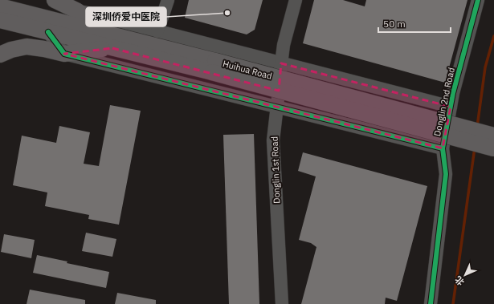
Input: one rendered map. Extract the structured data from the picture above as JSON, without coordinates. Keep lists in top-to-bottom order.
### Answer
{
  "streets": {
    "main road": ["Huihua Road"],
    "street": ["Donglin 2nd Road", "Donglin 1st Road"]
  },
  "places": ["深圳侨爱中医院"],
  "scale_bar": "50 m",
  "north": "bottom left"
}
